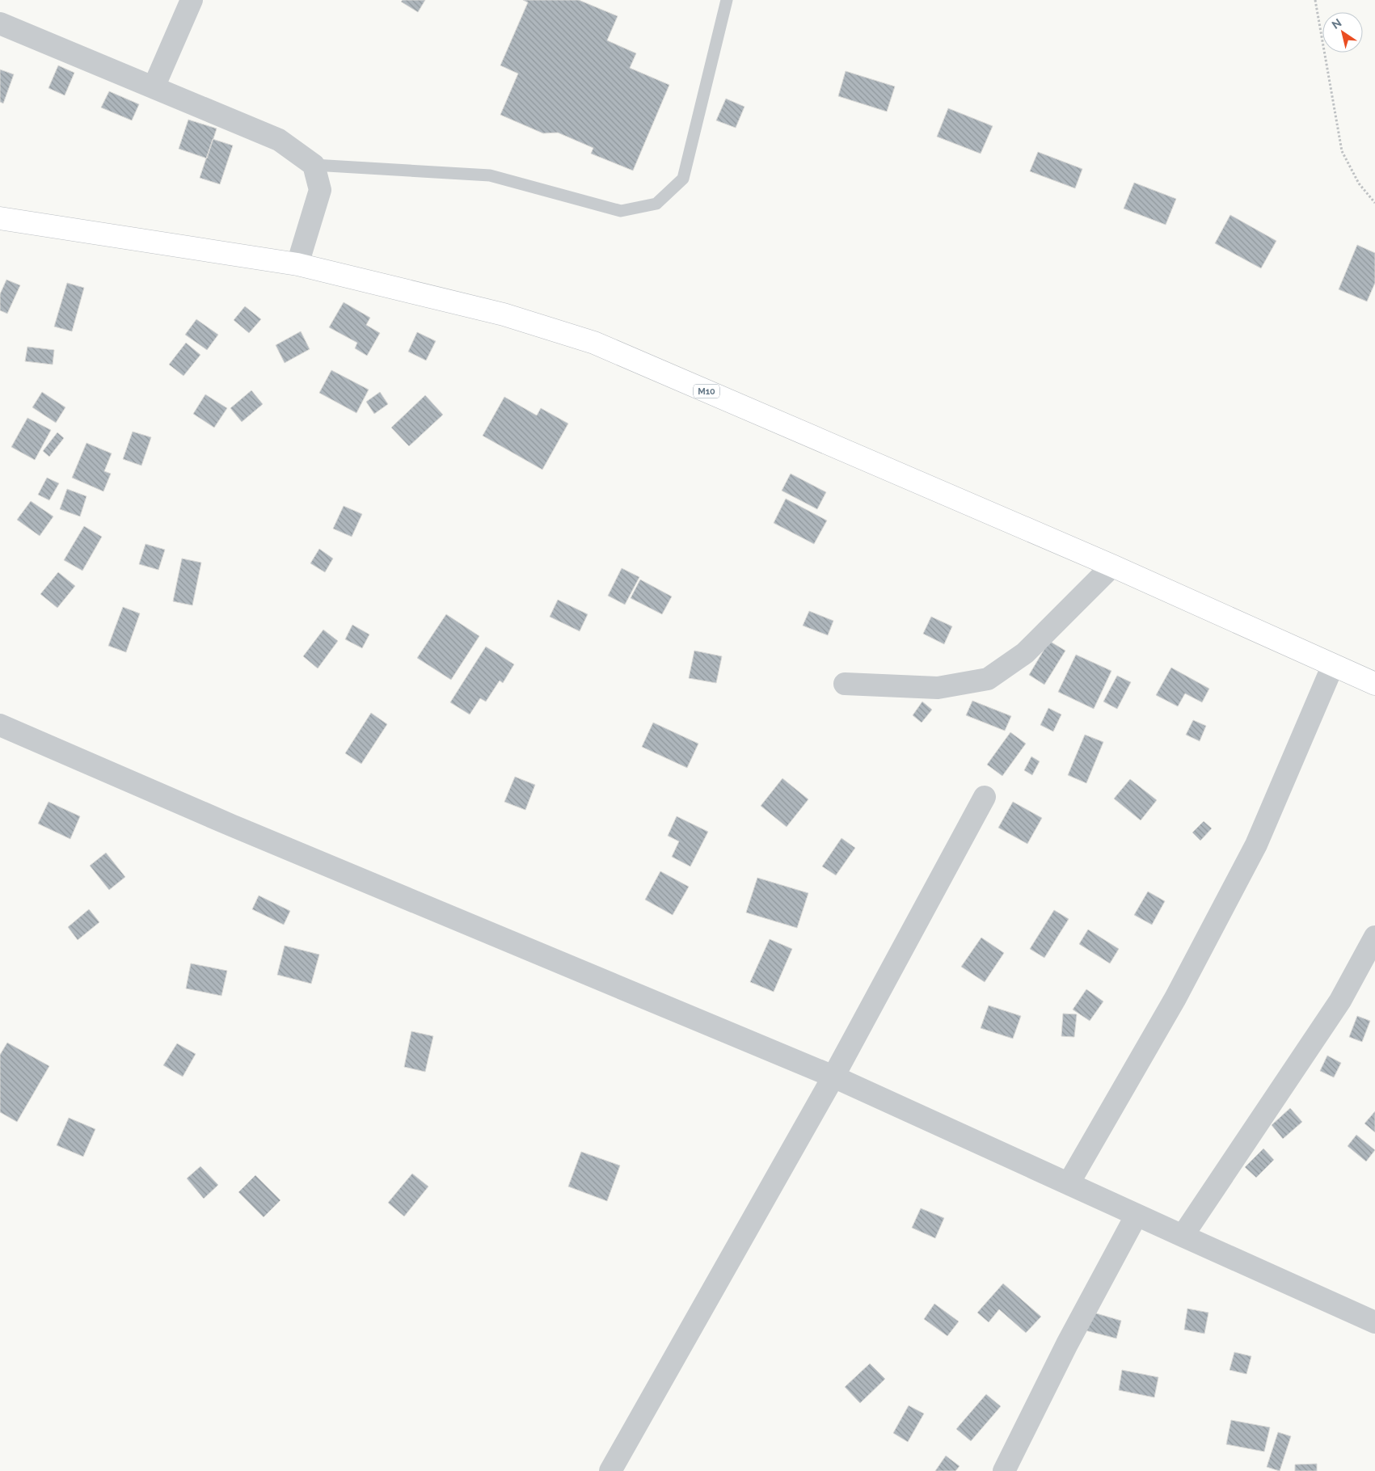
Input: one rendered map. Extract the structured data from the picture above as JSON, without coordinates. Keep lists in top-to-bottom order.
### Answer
{
  "streets": {
    "main road": ["M10"]
  },
  "north": "top left"
}
